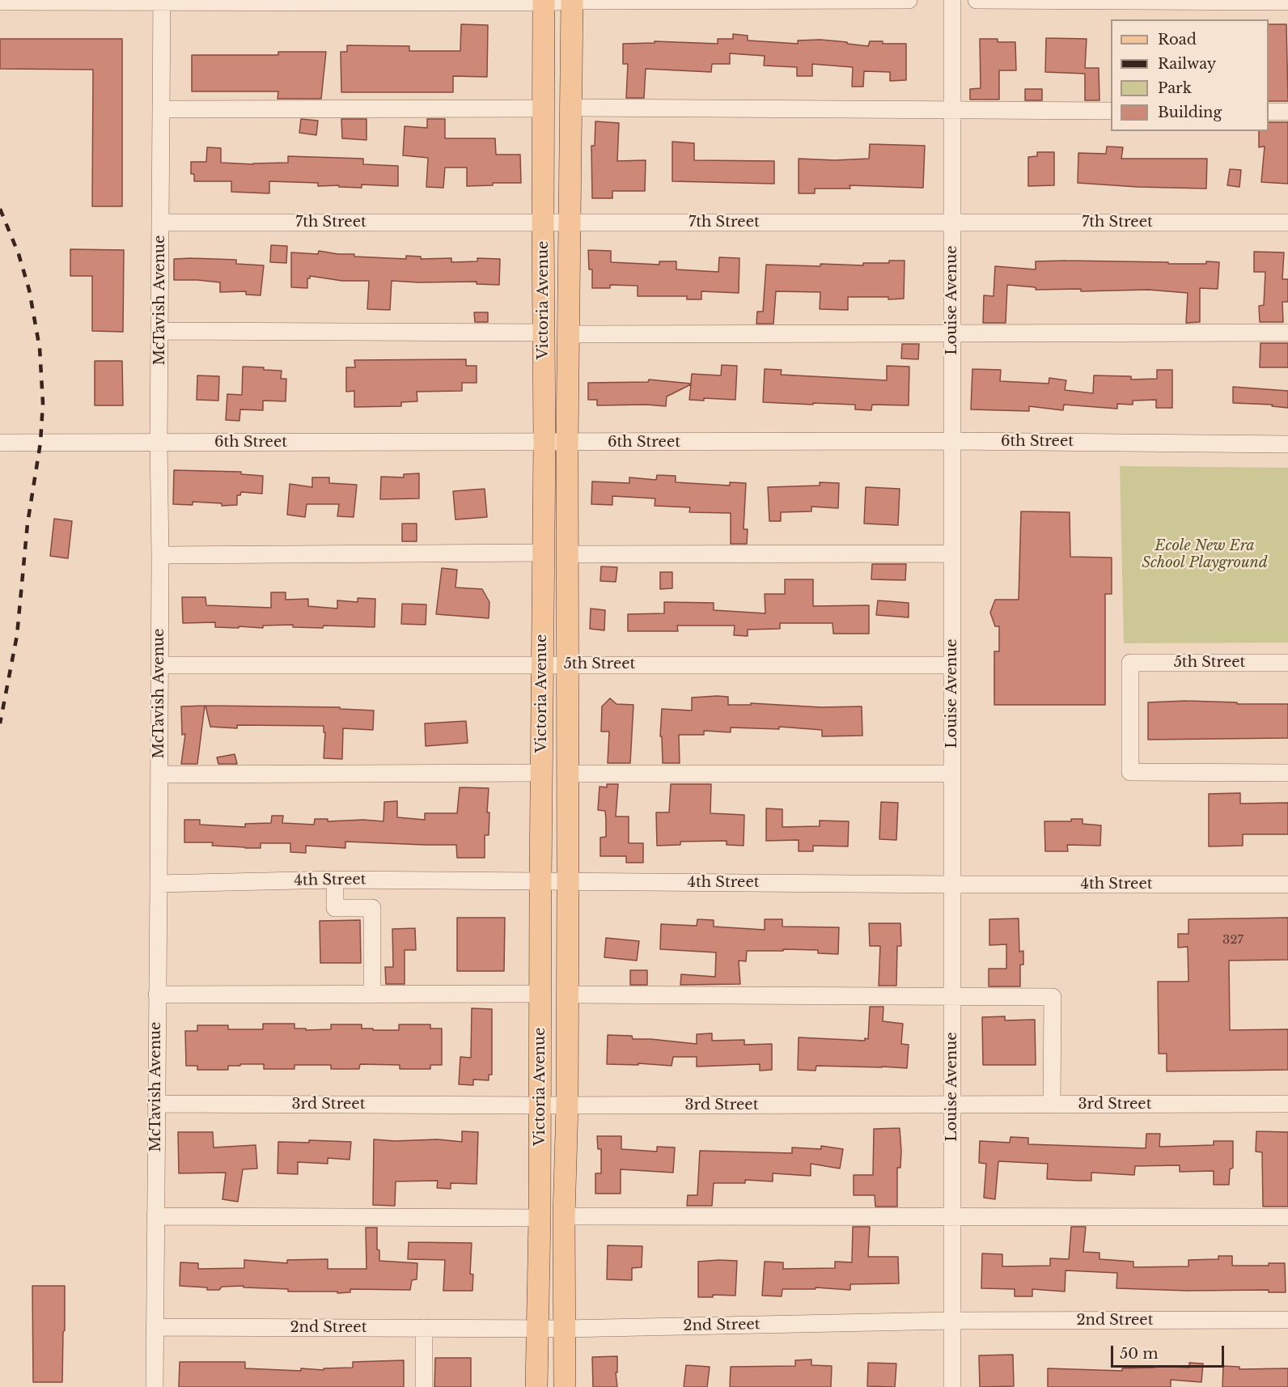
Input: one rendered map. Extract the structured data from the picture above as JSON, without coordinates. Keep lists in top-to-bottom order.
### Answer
{
  "streets": {
    "main road": ["Victoria Avenue"],
    "street": [
      "7th Street",
      "McTavish Avenue",
      "Louise Avenue",
      "6th Street",
      "5th Street",
      "4th Street",
      "3rd Street",
      "2nd Street"
    ]
  },
  "crossings": [
    ["7th Street", "McTavish Avenue"],
    ["7th Street", "Victoria Avenue"],
    ["7th Street", "Louise Avenue"],
    ["McTavish Avenue", "6th Street"],
    ["McTavish Avenue", "5th Street"],
    ["McTavish Avenue", "4th Street"],
    ["McTavish Avenue", "3rd Street"],
    ["McTavish Avenue", "2nd Street"],
    ["Victoria Avenue", "6th Street"],
    ["Victoria Avenue", "5th Street"],
    ["Victoria Avenue", "4th Street"],
    ["Victoria Avenue", "3rd Street"],
    ["Victoria Avenue", "2nd Street"],
    ["Louise Avenue", "6th Street"],
    ["Louise Avenue", "5th Street"],
    ["Louise Avenue", "4th Street"],
    ["Louise Avenue", "3rd Street"],
    ["Louise Avenue", "2nd Street"]
  ],
  "parks": ["Ecole New Era School Playground"],
  "house_numbers": ["327"],
  "legend": [
    "Road",
    "Railway",
    "Park",
    "Building"
  ],
  "scale_bar": "50 m"
}
